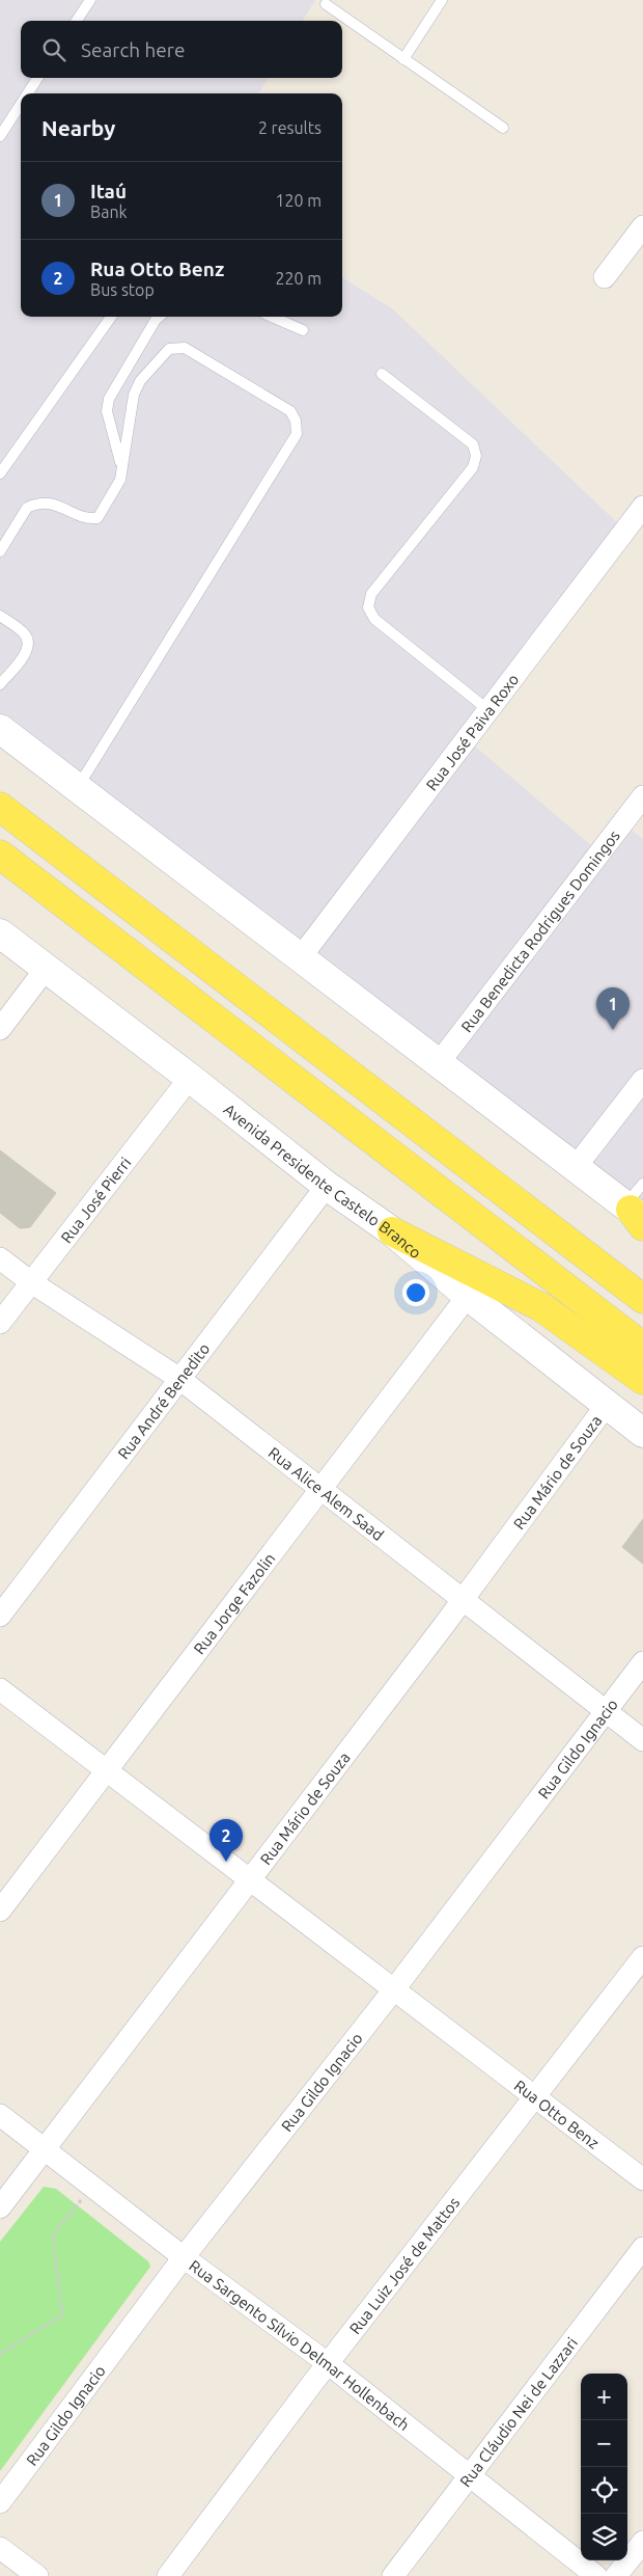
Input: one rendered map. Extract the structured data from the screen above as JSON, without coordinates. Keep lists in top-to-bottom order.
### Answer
{
  "streets": {
    "main road": ["Avenida Presidente Castelo Branco"],
    "street": [
      "Rua José Paiva Roxo",
      "Rua Benedicta Rodrigues Domingos",
      "Rua José Pierri",
      "Rua André Benedito",
      "Rua Mário de Souza",
      "Rua Alice Alem Saad",
      "Rua Jorge Fazolin",
      "Rua Gildo Ignacio",
      "Rua Otto Benz",
      "Rua Luiz José de Mattos",
      "Rua Sargento Sílvio Delmar Hollenbach",
      "Rua Cláudio Nei de Lazzari"
    ]
  },
  "crossings": [
    ["Avenida Presidente Castelo Branco", "Rua José Pierri"],
    ["Avenida Presidente Castelo Branco", "Rua André Benedito"],
    ["Avenida Presidente Castelo Branco", "Rua Mário de Souza"],
    ["Avenida Presidente Castelo Branco", "Rua Jorge Fazolin"],
    ["Rua José Pierri", "Rua Alice Alem Saad"],
    ["Rua André Benedito", "Rua Alice Alem Saad"],
    ["Rua Mário de Souza", "Rua Alice Alem Saad"],
    ["Rua Mário de Souza", "Rua Otto Benz"],
    ["Rua Mário de Souza", "Rua Sargento Sílvio Delmar Hollenbach"],
    ["Rua Alice Alem Saad", "Rua Jorge Fazolin"],
    ["Rua Alice Alem Saad", "Rua Gildo Ignacio"],
    ["Rua Jorge Fazolin", "Rua Otto Benz"],
    ["Rua Gildo Ignacio", "Rua Otto Benz"],
    ["Rua Gildo Ignacio", "Rua Sargento Sílvio Delmar Hollenbach"],
    ["Rua Otto Benz", "Rua Luiz José de Mattos"],
    ["Rua Luiz José de Mattos", "Rua Sargento Sílvio Delmar Hollenbach"],
    ["Rua Sargento Sílvio Delmar Hollenbach", "Rua Cláudio Nei de Lazzari"]
  ],
  "page": {
    "search": "Search here",
    "heading": ["Nearby", "2 results"],
    "list": [
      {
        "mark": "1",
        "name": "Itaú",
        "note": "Bank",
        "value": "120 m"
      },
      {
        "mark": "2",
        "name": "Rua Otto Benz",
        "note": "Bus stop",
        "value": "220 m"
      }
    ],
    "pins": ["1", "2"],
    "map_buttons": ["+", "−"]
  }
}
